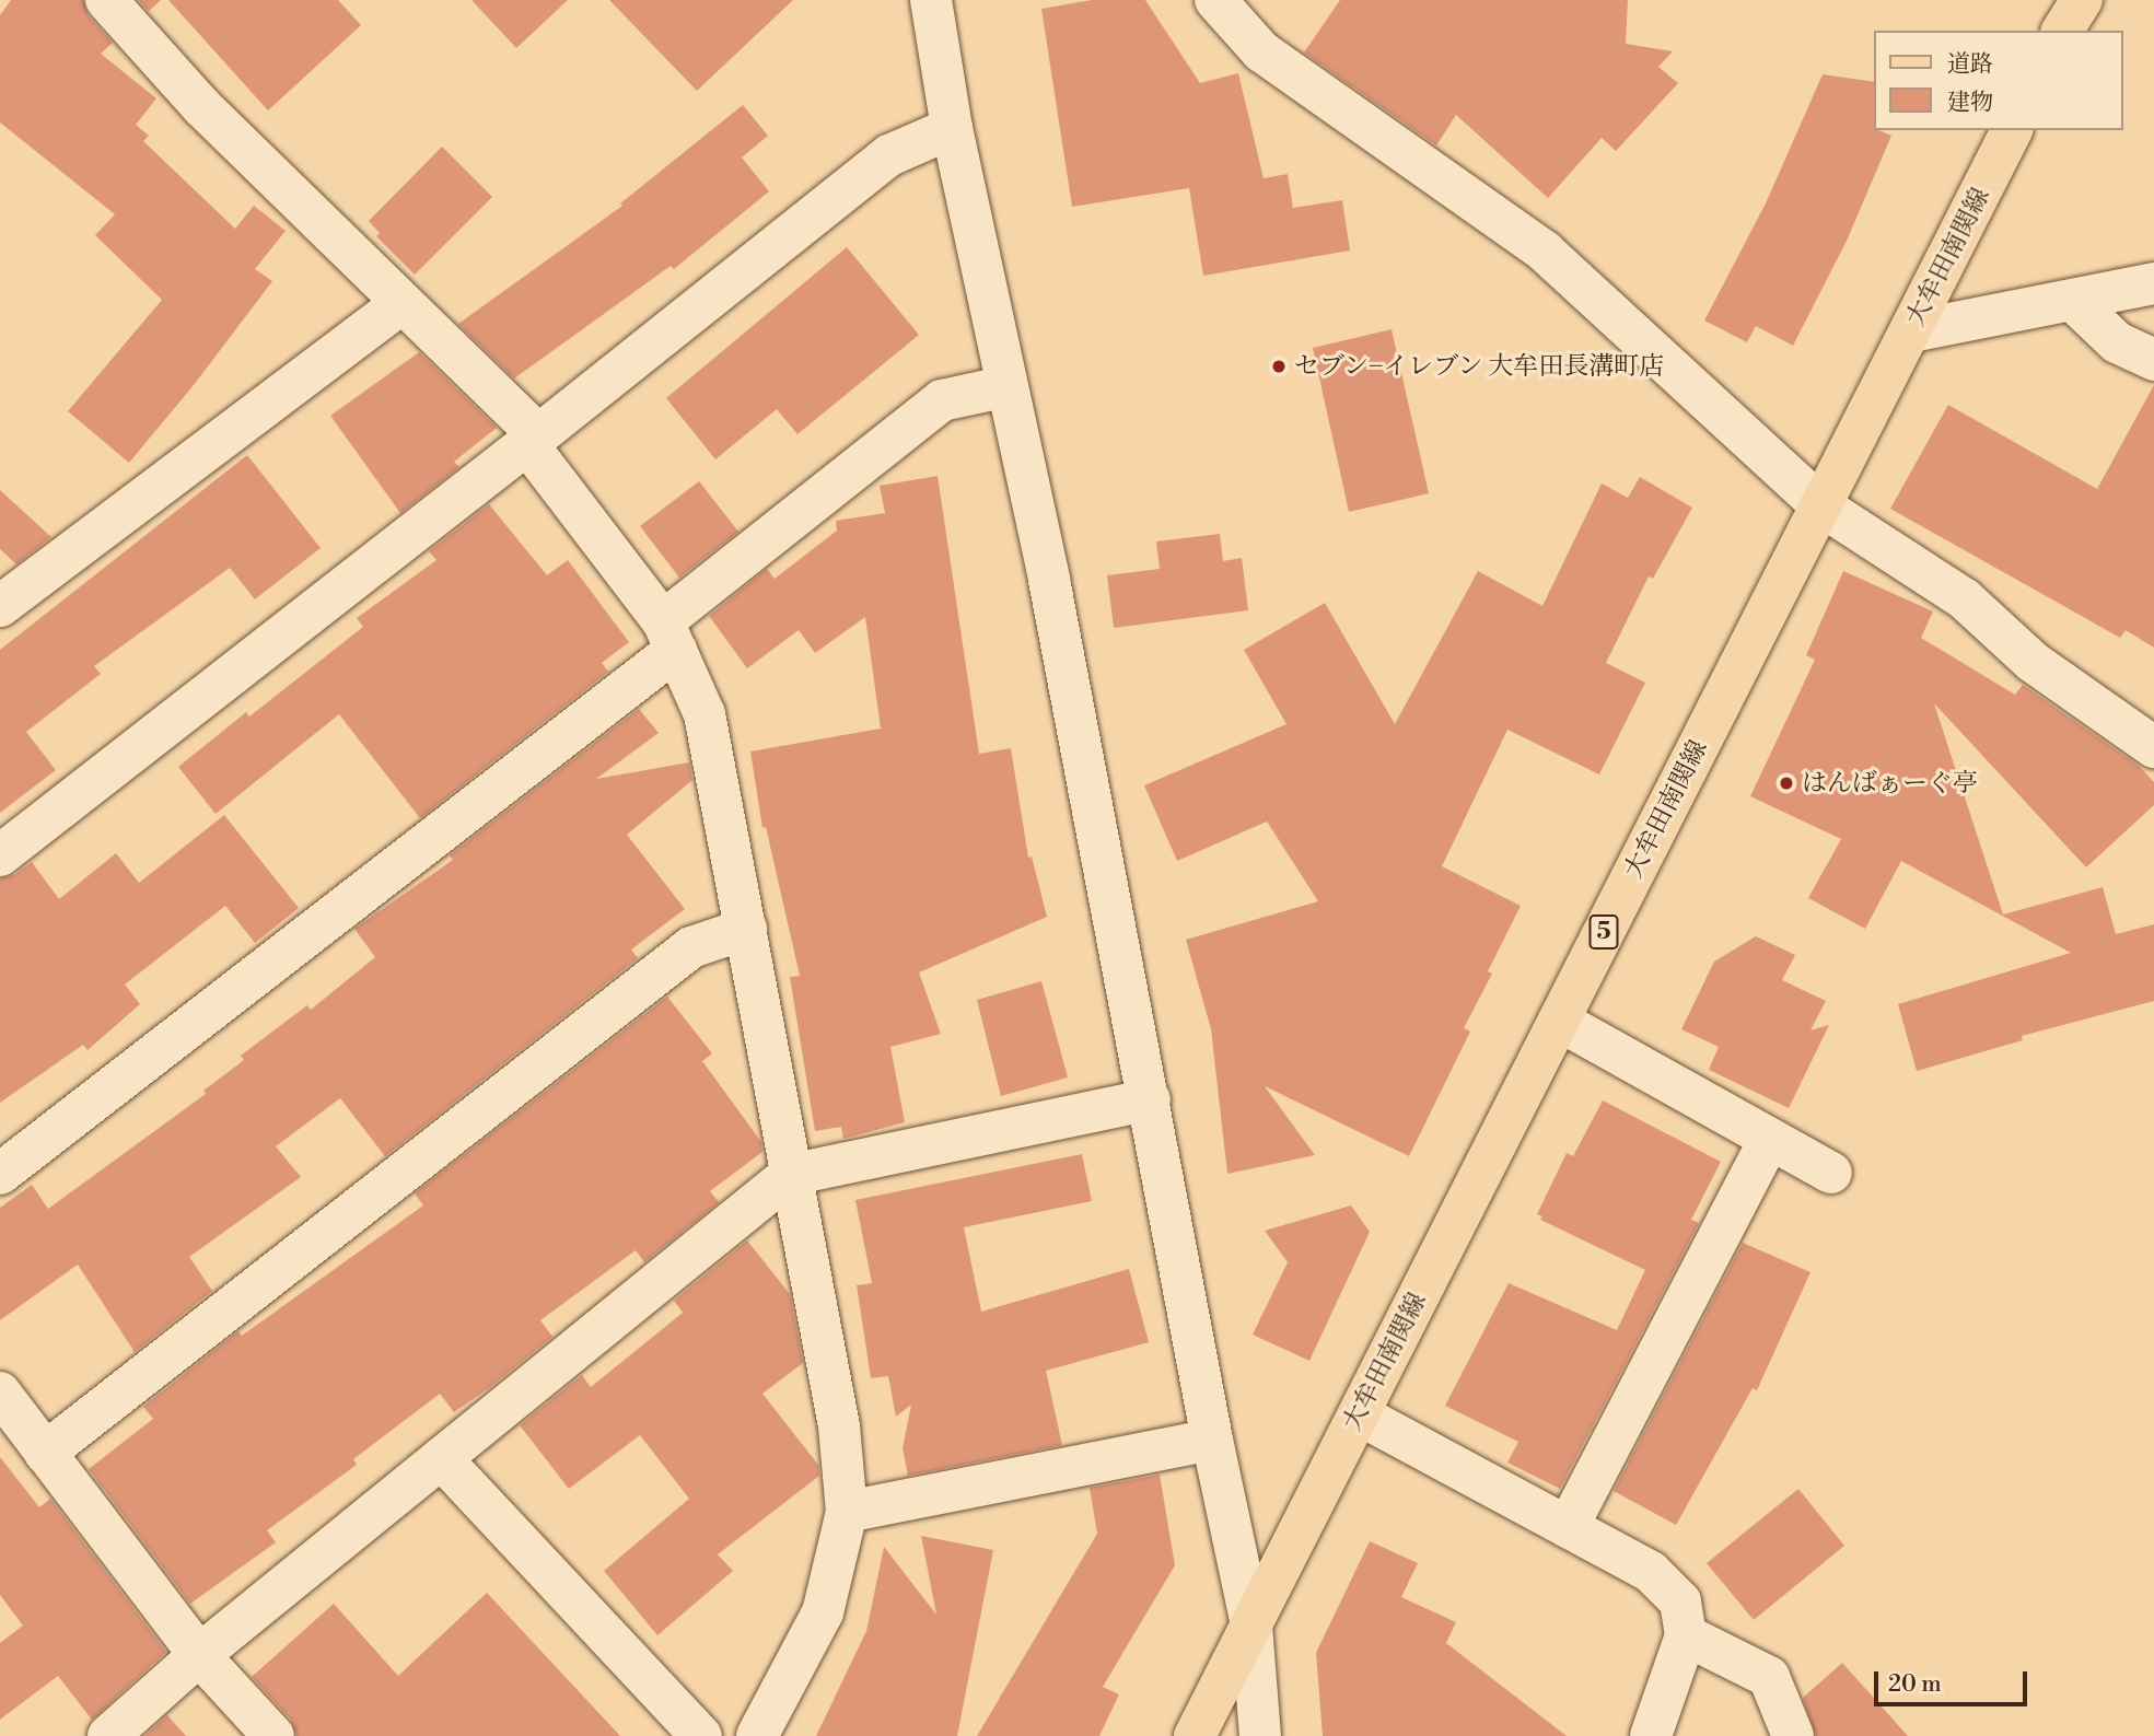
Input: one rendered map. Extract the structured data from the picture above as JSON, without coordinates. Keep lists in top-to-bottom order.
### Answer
{
  "streets": {
    "main road": ["大牟田南関線", "5"]
  },
  "places": ["セブン−イレブン 大牟田長溝町店", "はんばぁーぐ亭"],
  "legend": ["道路", "建物"],
  "scale_bar": "20 m"
}
